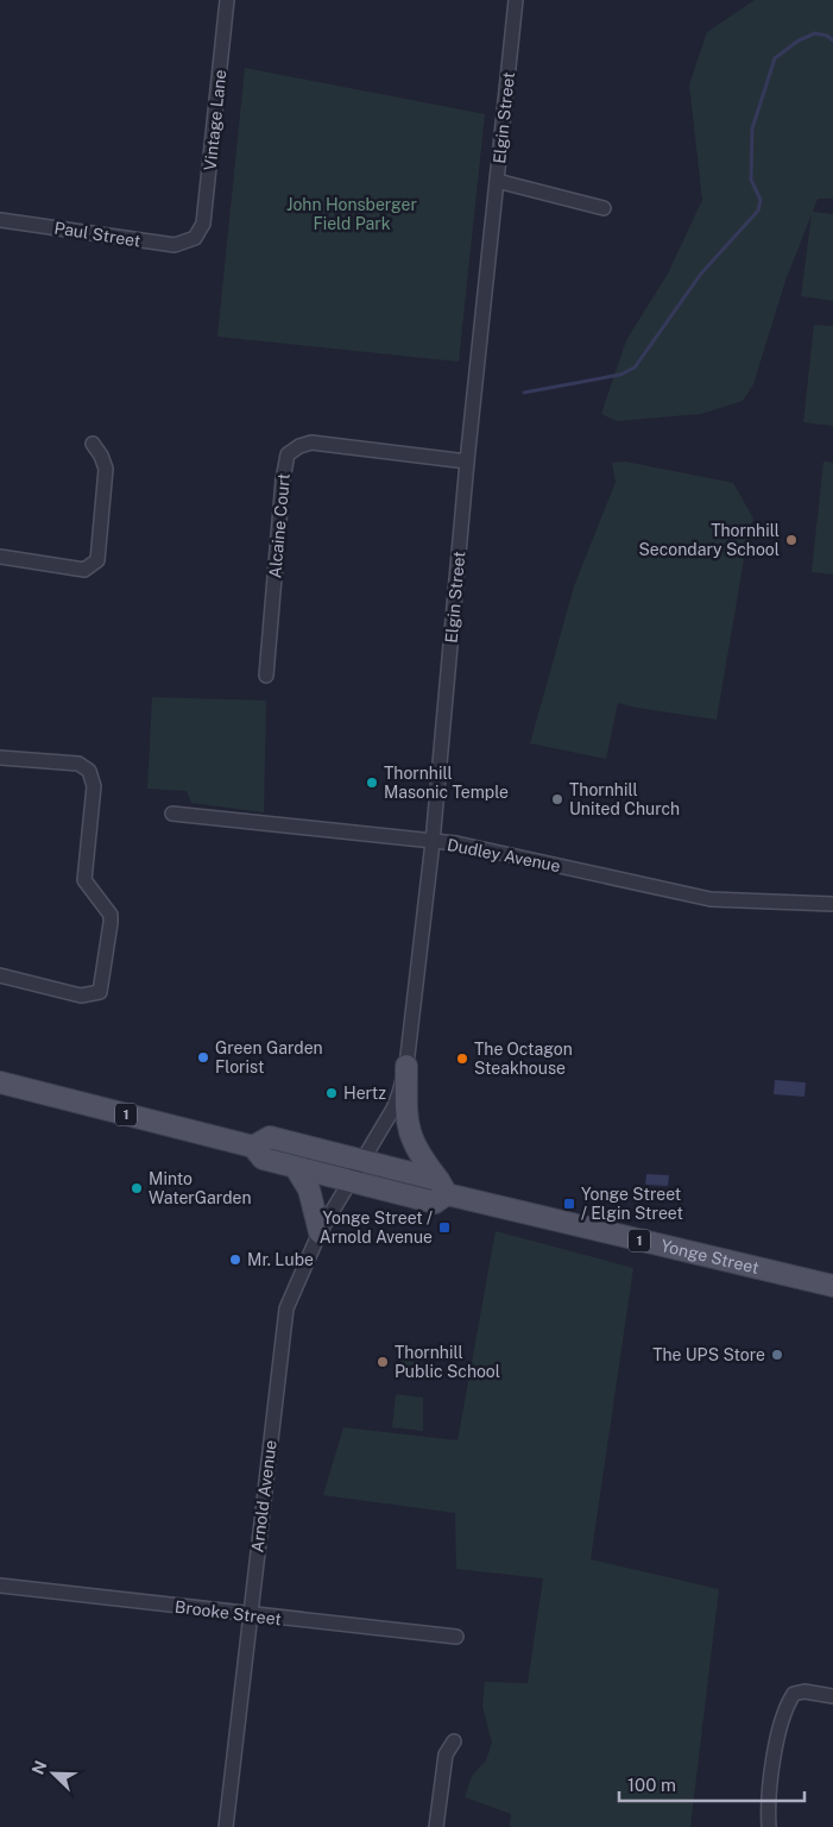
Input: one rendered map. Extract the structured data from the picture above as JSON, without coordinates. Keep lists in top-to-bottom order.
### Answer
{
  "streets": {
    "main road": ["1", "Yonge Street"],
    "street": [
      "Elgin Street",
      "Vintage Lane",
      "Paul Street",
      "Alcaine Court",
      "Dudley Avenue",
      "Arnold Avenue",
      "Brooke Street"
    ]
  },
  "crossings": [
    ["Elgin Street", "Alcaine Court"],
    ["Elgin Street", "Dudley Avenue"],
    ["Elgin Street", "Yonge Street"],
    ["Elgin Street", "Arnold Avenue"],
    ["Vintage Lane", "Paul Street"],
    ["Yonge Street", "Arnold Avenue"],
    ["Arnold Avenue", "Brooke Street"]
  ],
  "parks": ["John Honsberger Field Park"],
  "places": {
    "other": [
      "Thornhill Secondary School",
      "Thornhill Masonic Temple",
      "Thornhill United Church",
      "Green Garden Florist",
      "The Octagon Steakhouse",
      "Hertz",
      "Minto WaterGarden",
      "Mr. Lube",
      "The UPS Store",
      "Thornhill Public School"
    ],
    "transit": ["Yonge Street / Elgin Street", "Yonge Street / Arnold Avenue"]
  },
  "scale_bar": "100 m",
  "north": "top left"
}
